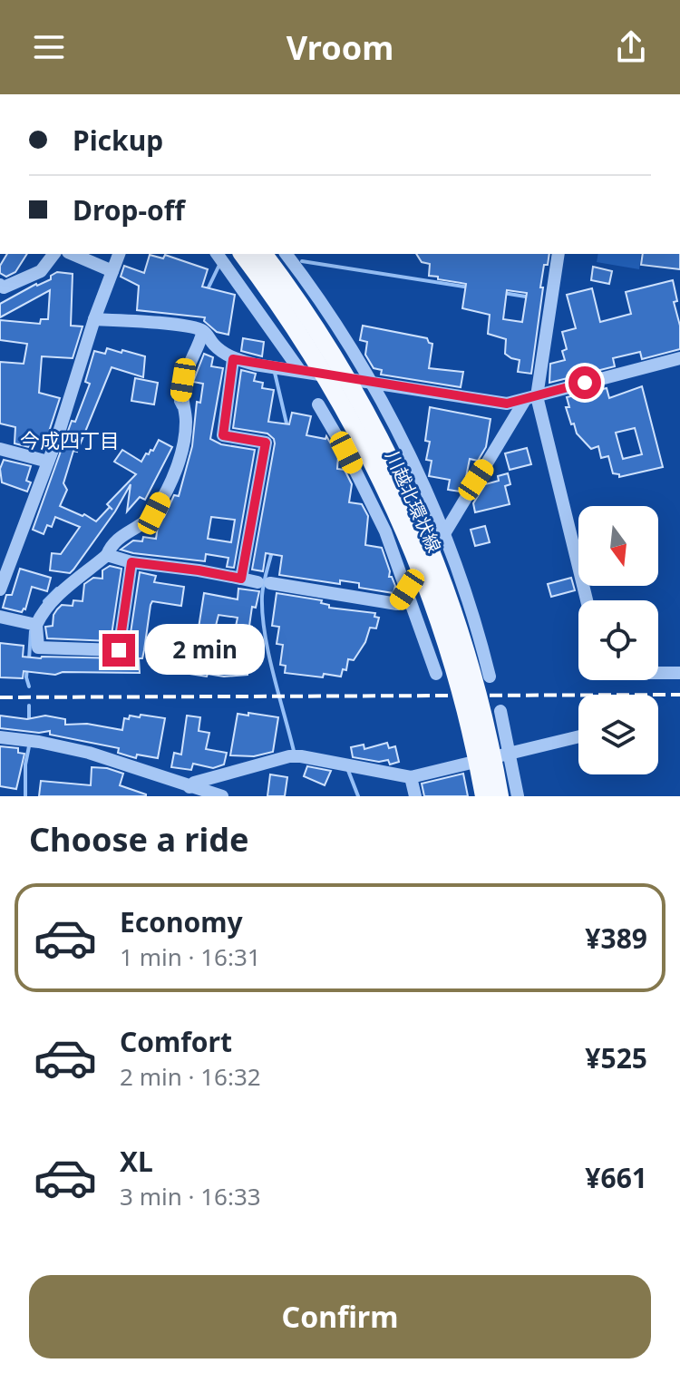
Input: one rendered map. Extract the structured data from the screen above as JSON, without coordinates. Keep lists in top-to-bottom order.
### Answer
{
  "streets": {
    "main road": ["川越北環状線"]
  },
  "districts": ["今成四丁目"],
  "north": "bottom",
  "page": {
    "header": "Vroom",
    "banner": ["Pickup", "Drop-off"],
    "bubble": "2 min",
    "heading": "Choose a ride",
    "list": [
      {
        "name": "Economy",
        "note": "1 min · 16:31",
        "value": "¥389"
      },
      {
        "name": "Comfort",
        "note": "2 min · 16:32",
        "value": "¥525"
      },
      {
        "name": "XL",
        "note": "3 min · 16:33",
        "value": "¥661"
      }
    ],
    "buttons": "Confirm"
  }
}
